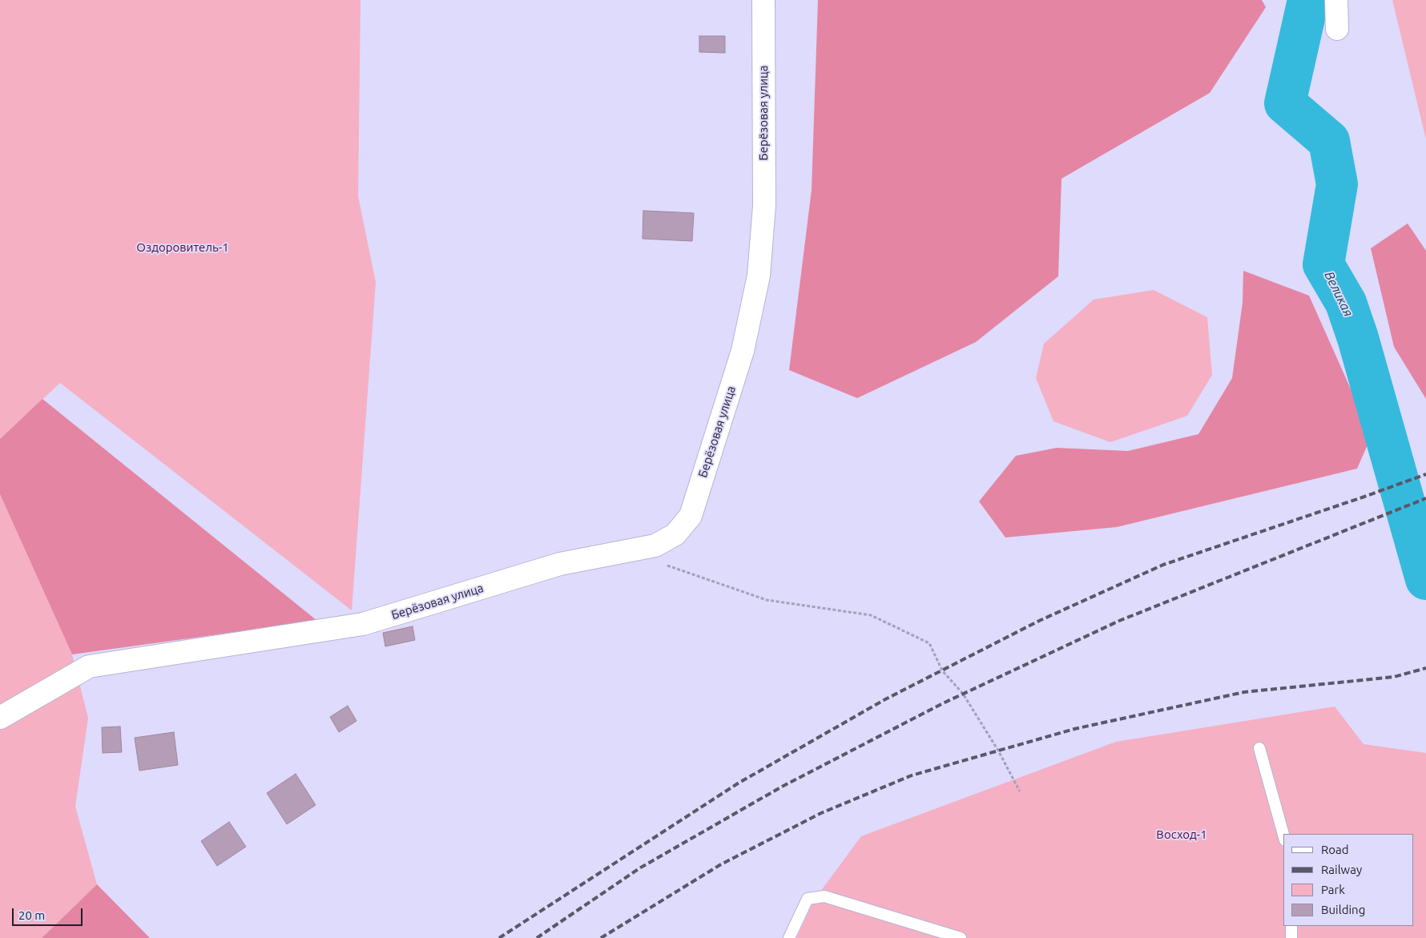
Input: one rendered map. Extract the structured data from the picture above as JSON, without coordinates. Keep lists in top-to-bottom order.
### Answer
{
  "streets": {
    "street": ["Берёзовая улица"]
  },
  "water": ["Великая"],
  "parks": ["Оздоровитель-1", "Восход-1"],
  "legend": [
    "Road",
    "Railway",
    "Park",
    "Building"
  ],
  "scale_bar": "20 m"
}
